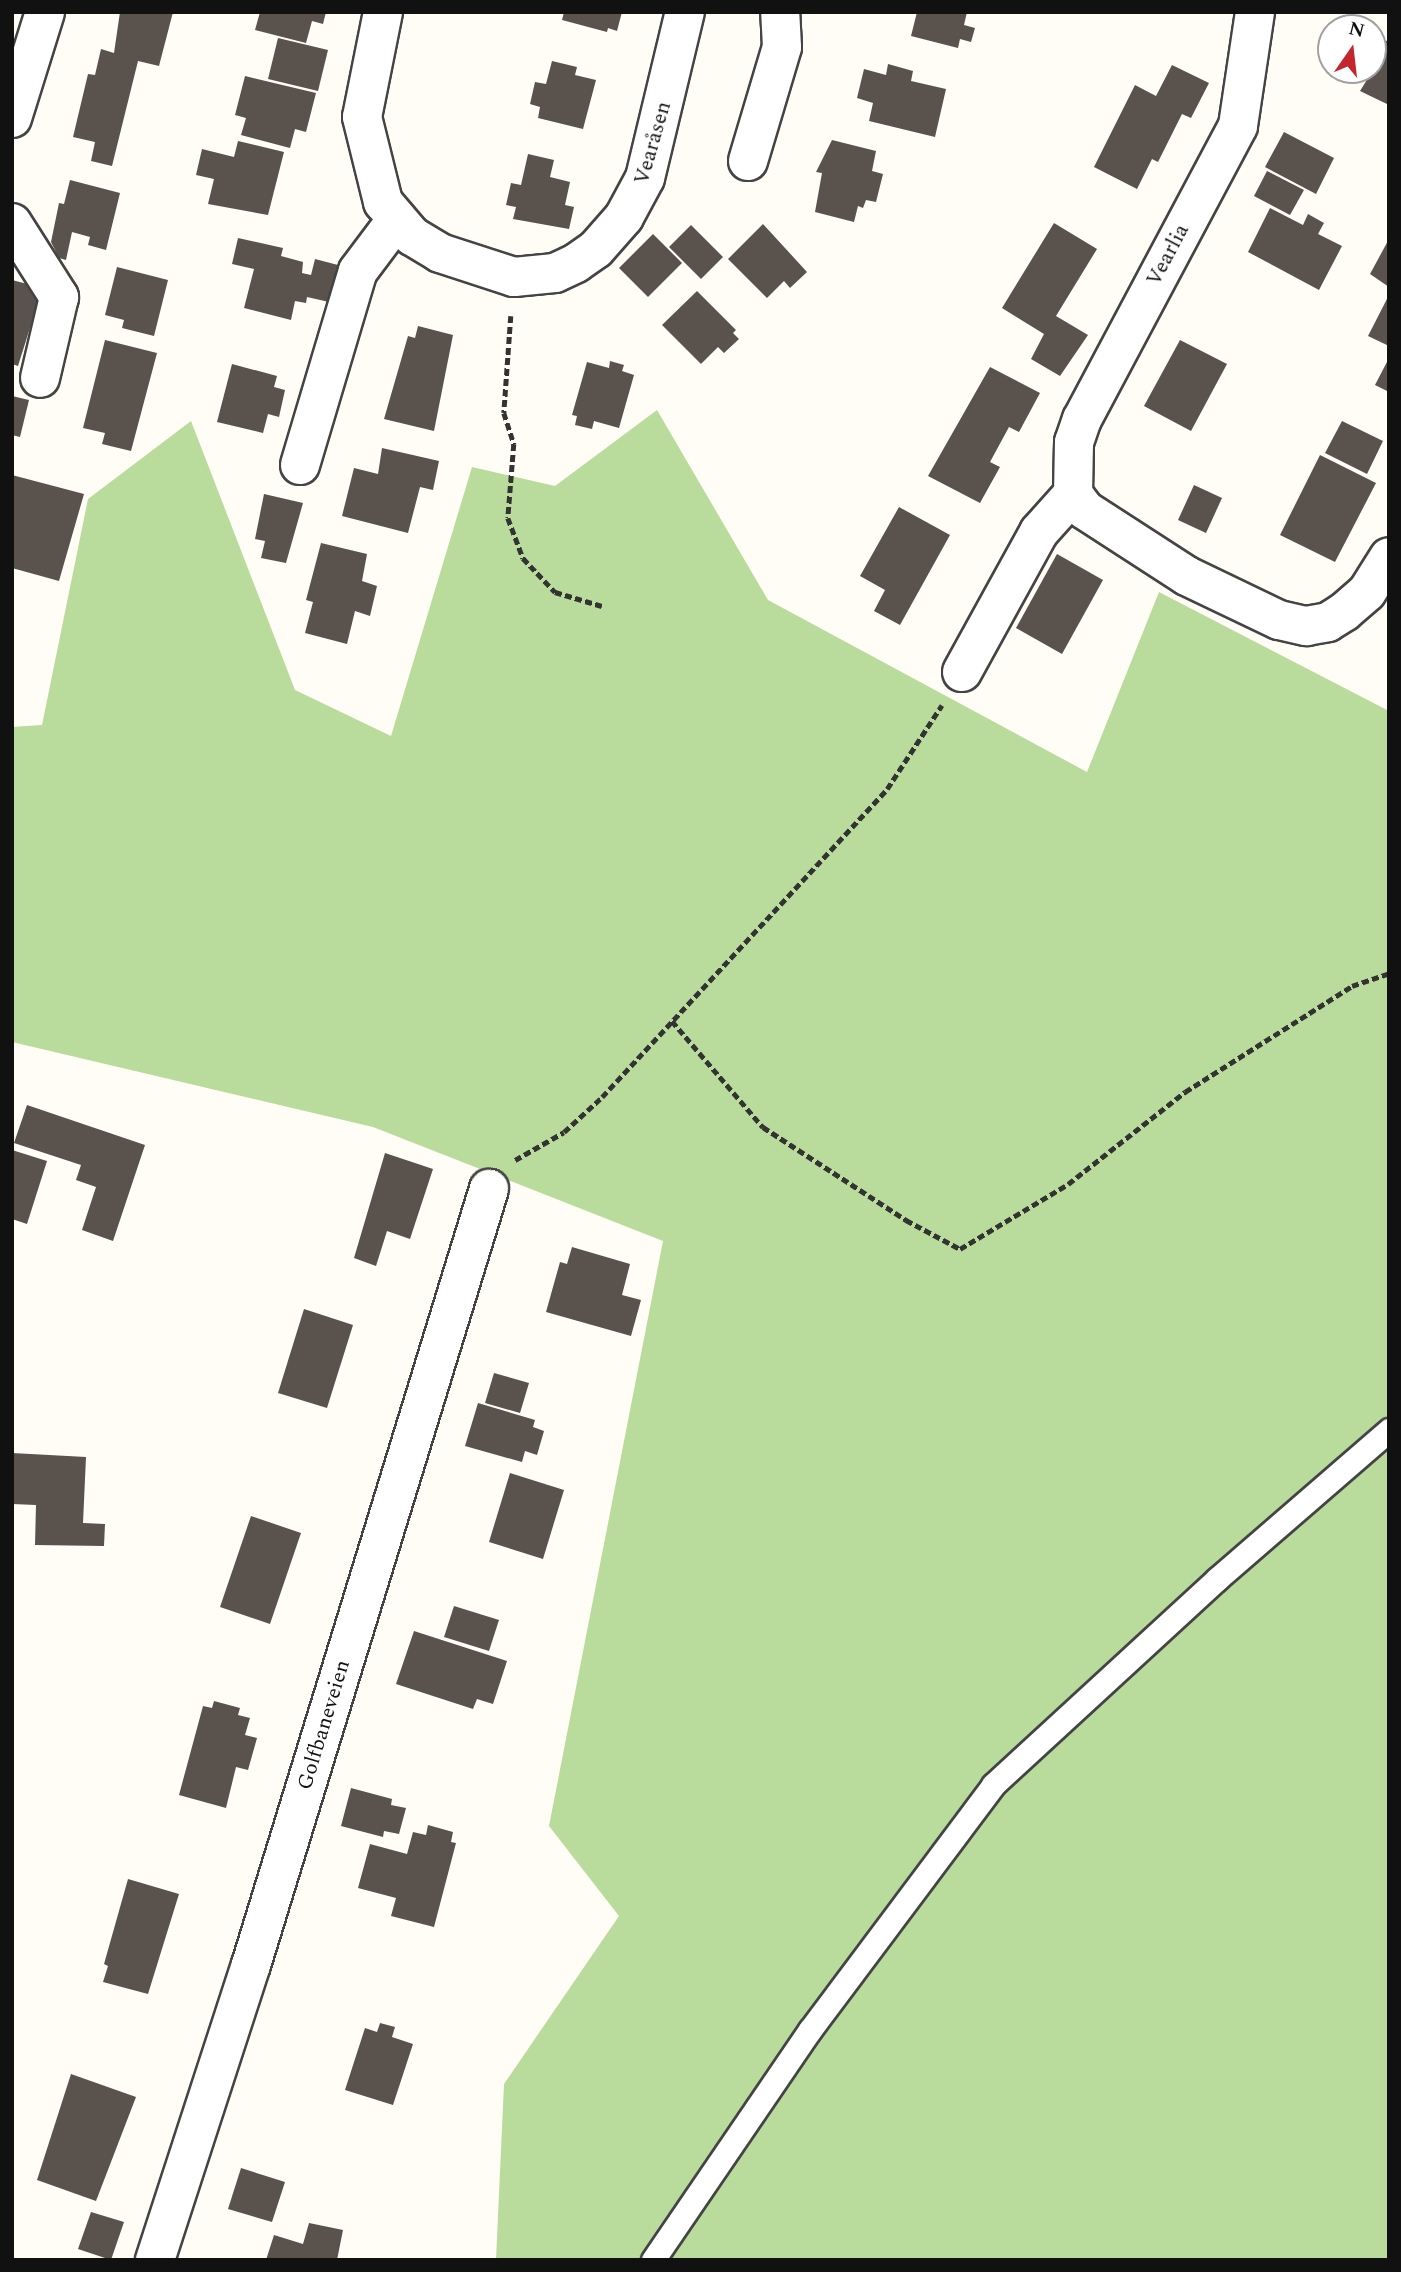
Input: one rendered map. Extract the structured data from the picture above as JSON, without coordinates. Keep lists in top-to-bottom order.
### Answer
{
  "streets": {
    "street": ["Vearåsen", "Vearlia", "Golfbaneveien"]
  },
  "north": "top"
}
